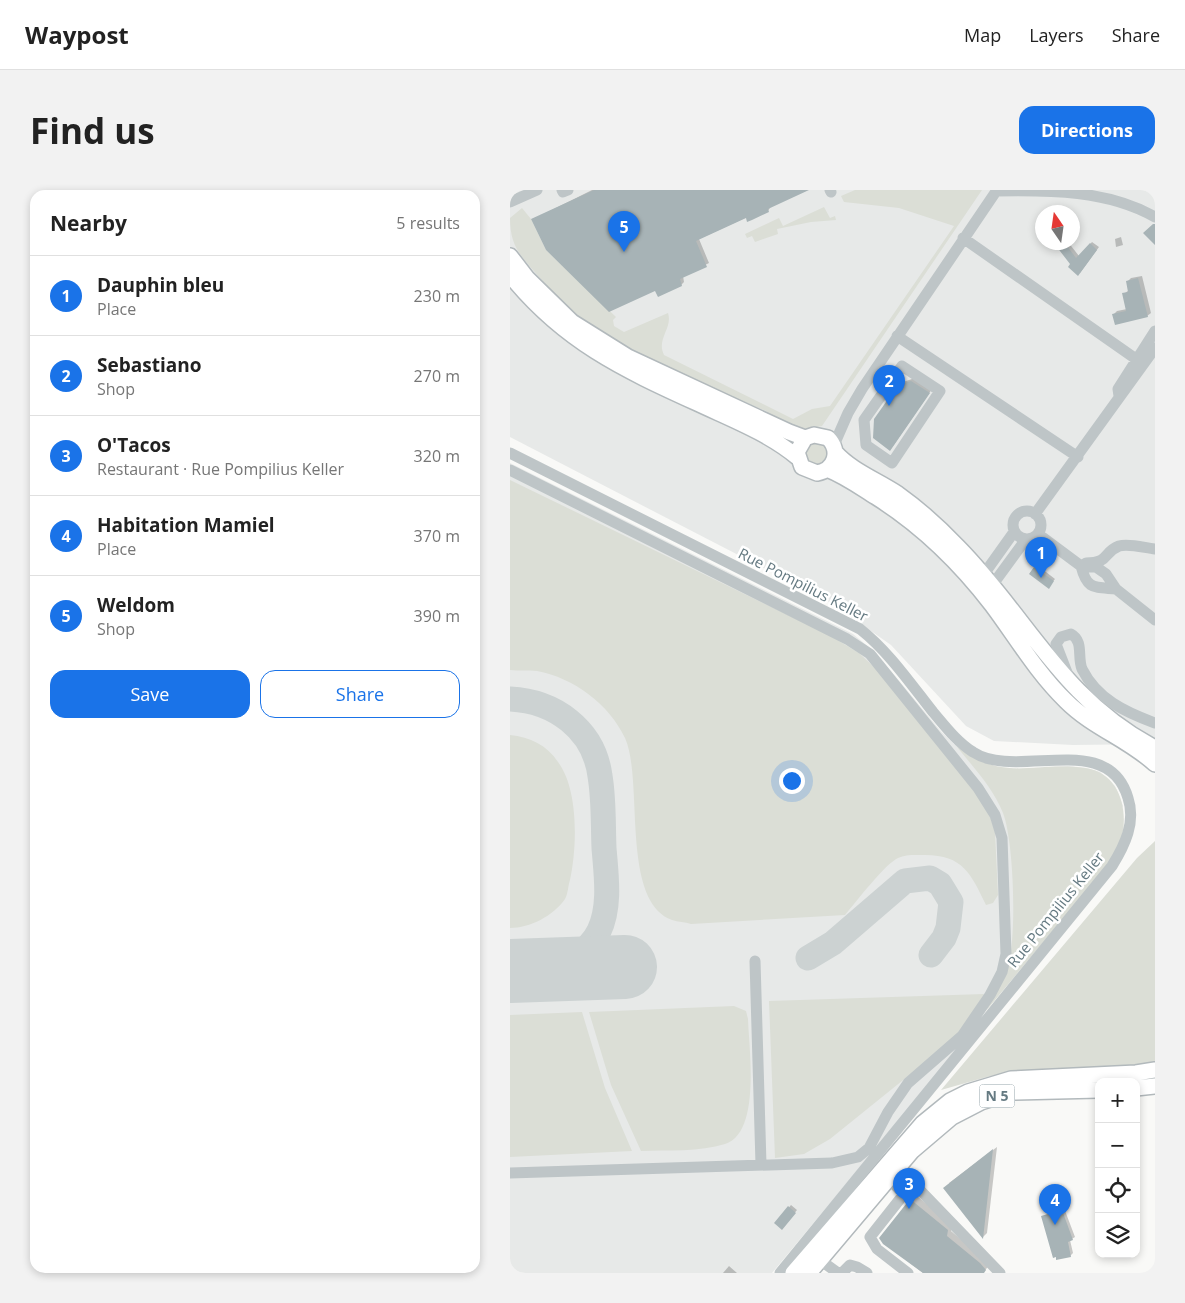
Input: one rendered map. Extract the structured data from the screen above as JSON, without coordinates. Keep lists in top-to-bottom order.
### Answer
{
  "streets": {
    "main road": ["N 5"],
    "street": ["Rue Pompilius Keller"]
  },
  "north": "top",
  "page": {
    "header": "Waypost",
    "nav": ["Map", "Layers", "Share"],
    "buttons": [
      "Directions",
      ["Save", "Share"]
    ],
    "title": "Find us",
    "heading": ["Nearby", "5 results"],
    "pins": [
      "5",
      "2",
      "1",
      "3",
      "4"
    ],
    "list": [
      {
        "mark": "1",
        "name": "Dauphin bleu",
        "note": "Place",
        "value": "230 m"
      },
      {
        "mark": "2",
        "name": "Sebastiano",
        "note": "Shop",
        "value": "270 m"
      },
      {
        "mark": "3",
        "name": "O'Tacos",
        "note": "Restaurant · Rue Pompilius Keller",
        "value": "320 m"
      },
      {
        "mark": "4",
        "name": "Habitation Mamiel",
        "note": "Place",
        "value": "370 m"
      },
      {
        "mark": "5",
        "name": "Weldom",
        "note": "Shop",
        "value": "390 m"
      }
    ],
    "map_buttons": ["+", "−"]
  }
}
